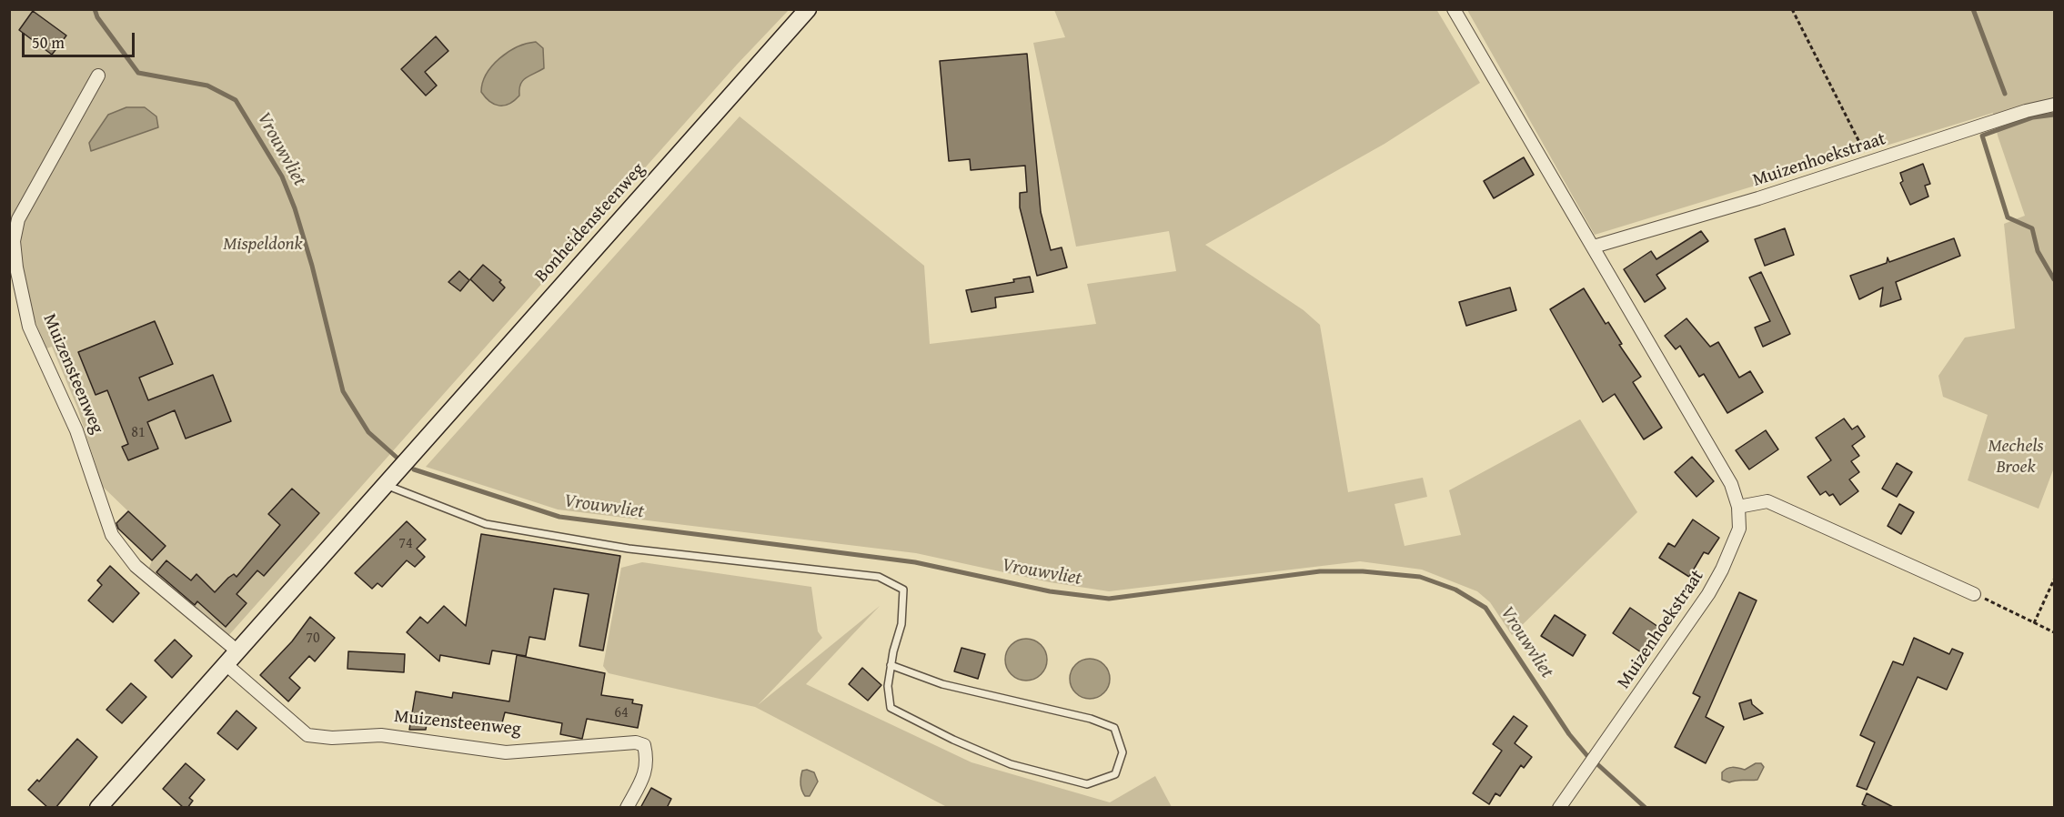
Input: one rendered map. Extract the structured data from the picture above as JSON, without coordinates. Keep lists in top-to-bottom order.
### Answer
{
  "streets": {
    "street": ["Muizenhoekstraat", "Bonheidensteenweg", "Muizensteenweg"]
  },
  "water": ["Vrouwvliet"],
  "parks": ["Mispeldonk", "Mechels Broek"],
  "house_numbers": [
    "81",
    "74",
    "70",
    "64"
  ],
  "scale_bar": "50 m"
}
